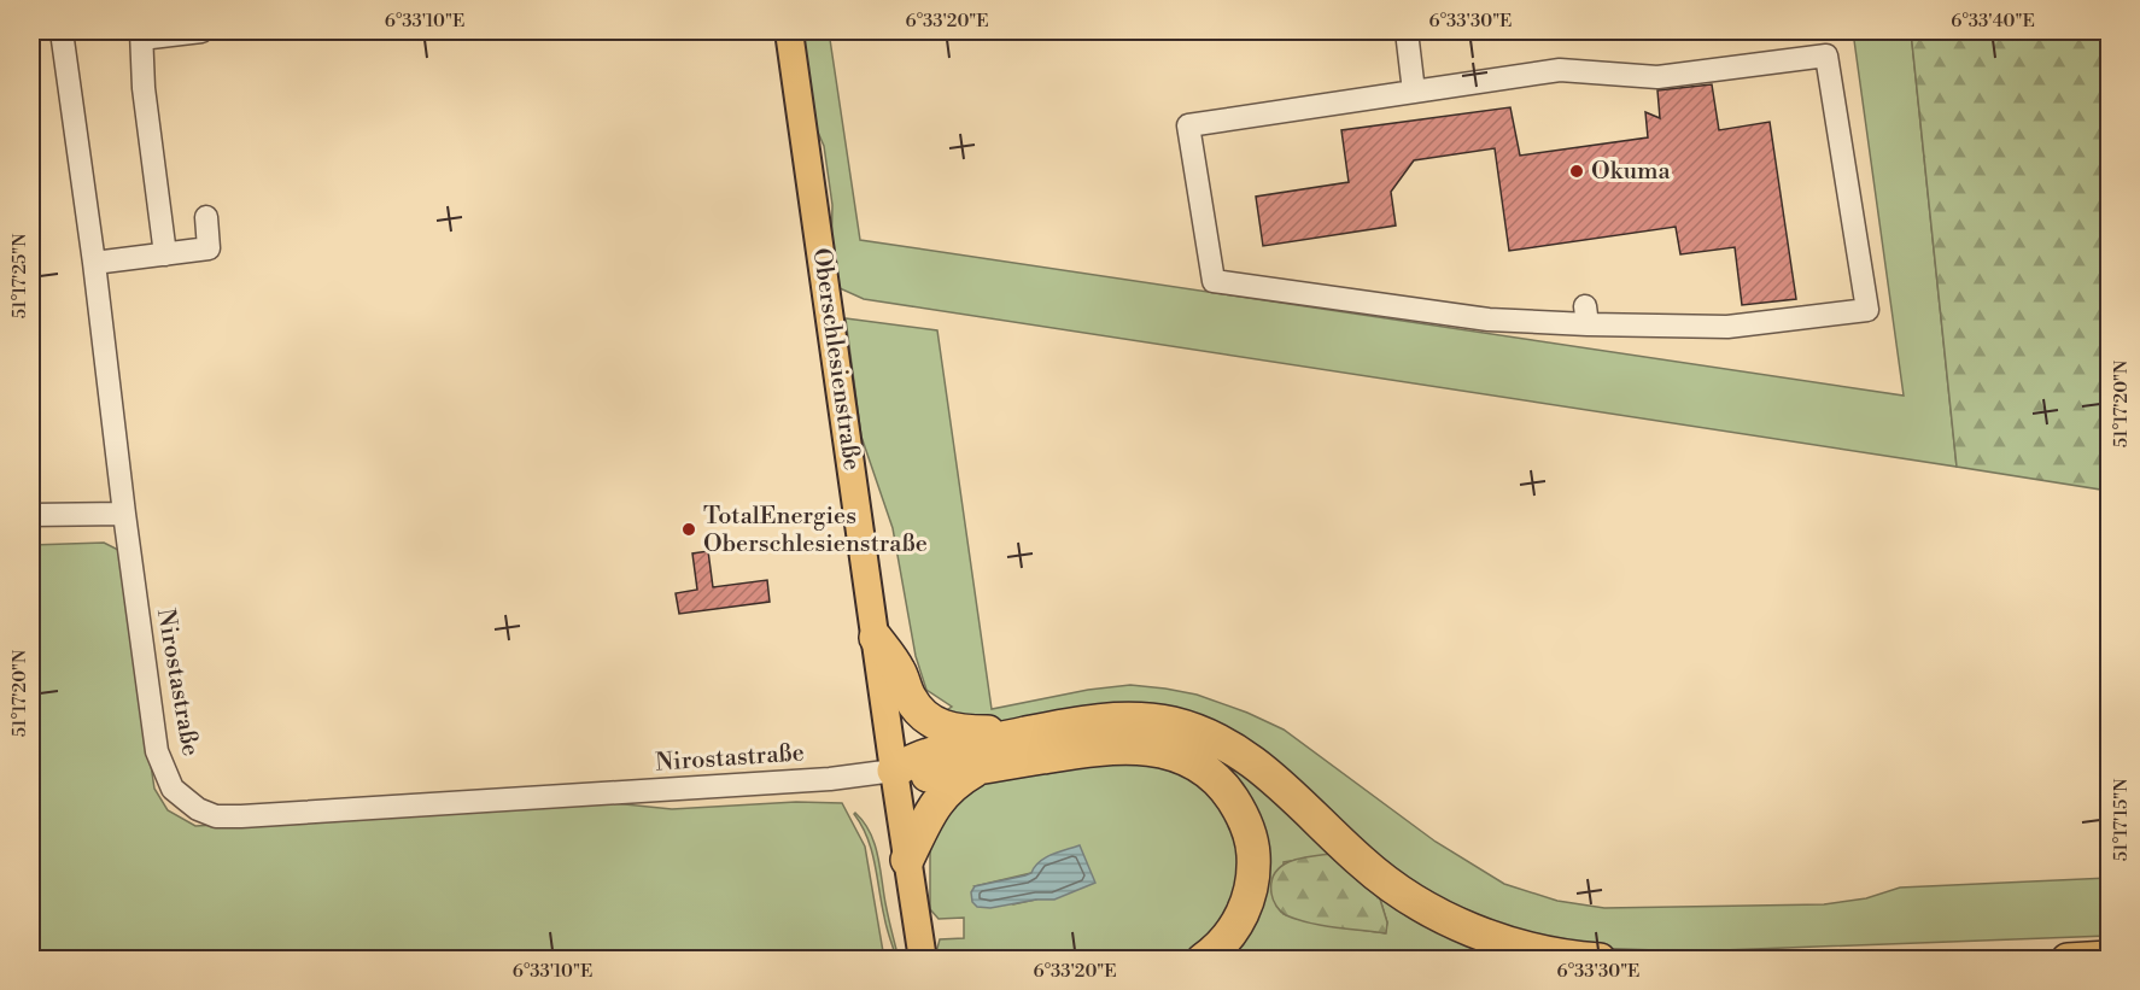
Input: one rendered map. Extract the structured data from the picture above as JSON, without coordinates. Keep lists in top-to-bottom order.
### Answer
{
  "streets": {
    "main road": ["Oberschlesienstraße"],
    "street": ["Nirostastraße"]
  },
  "crossings": [
    ["Oberschlesienstraße", "Nirostastraße"]
  ],
  "places": ["Okuma", "TotalEnergies Oberschlesienstraße"],
  "coordinates": [
    "6°33'10\"E",
    "6°33'20\"E",
    "6°33'30\"E",
    "6°33'40\"E",
    "51°17'25\"N",
    "51°17'20\"N",
    "51°17'15\"N"
  ]
}
